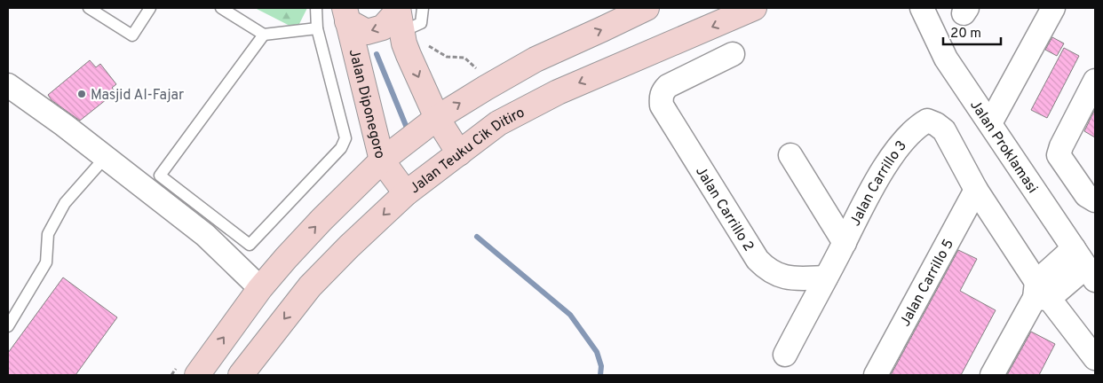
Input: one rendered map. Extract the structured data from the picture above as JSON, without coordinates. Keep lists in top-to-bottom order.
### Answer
{
  "streets": {
    "main road": ["Jalan Diponegoro", "Jalan Teuku Cik Ditiro"],
    "street": [
      "Jalan Proklamasi",
      "Jalan Carrillo 3",
      "Jalan Carrillo 2",
      "Jalan Carrillo 5"
    ]
  },
  "crossings": [
    ["Jalan Diponegoro", "Jalan Teuku Cik Ditiro"],
    ["Jalan Carrillo 3", "Jalan Carrillo 2"],
    ["Jalan Carrillo 3", "Jalan Carrillo 5"]
  ],
  "places": ["Masjid Al-Fajar"],
  "scale_bar": "20 m"
}
